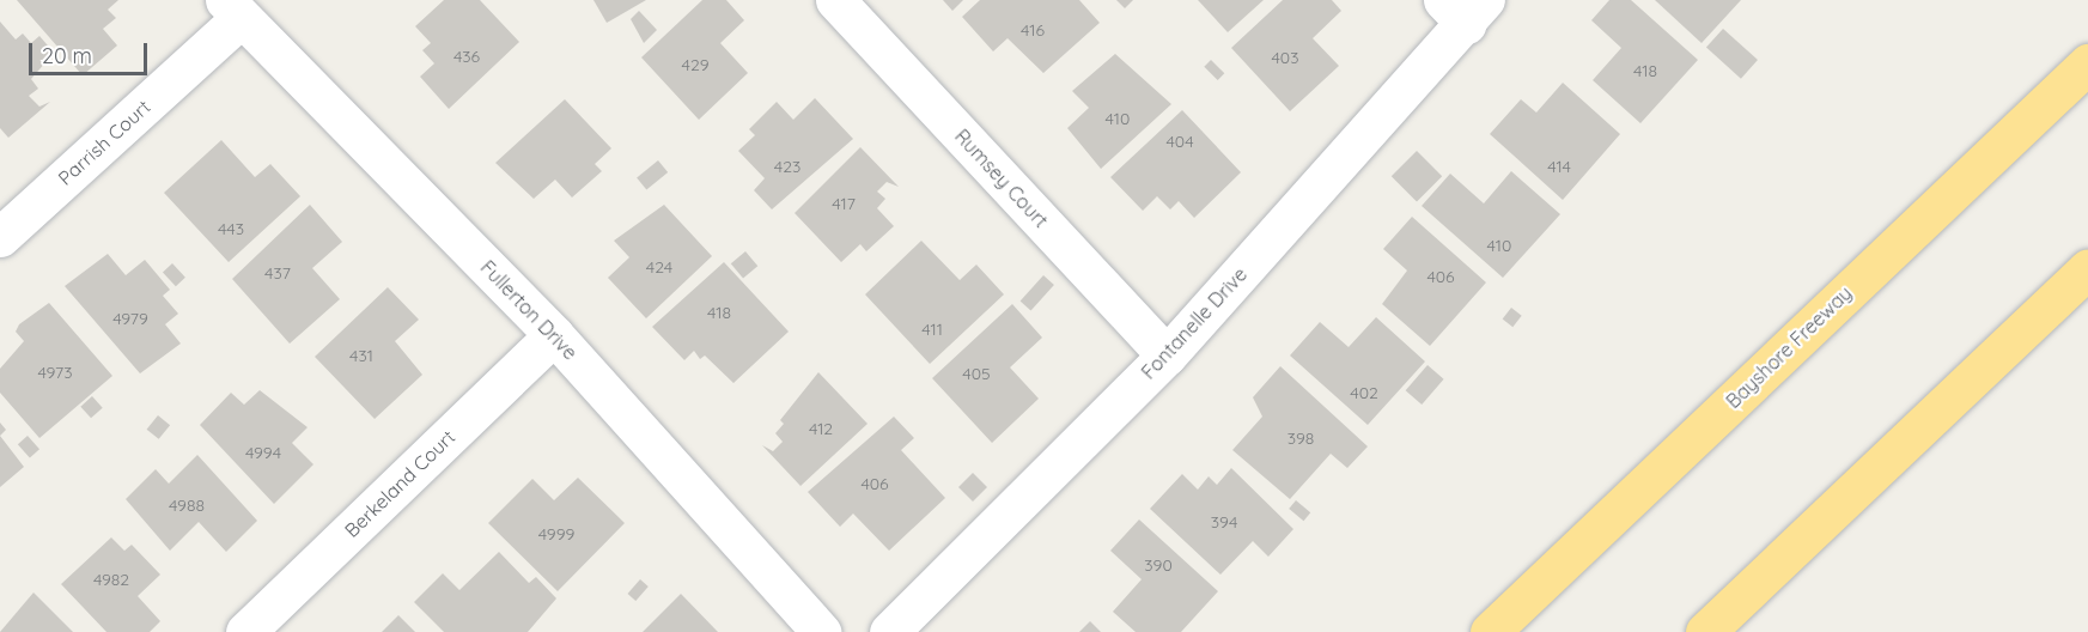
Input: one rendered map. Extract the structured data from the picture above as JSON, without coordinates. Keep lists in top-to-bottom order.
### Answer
{
  "streets": {
    "highway": ["Bayshore Freeway"],
    "street": [
      "Parrish Court",
      "Rumsey Court",
      "Fullerton Drive",
      "Fontanelle Drive",
      "Berkeland Court"
    ]
  },
  "crossings": [
    ["Parrish Court", "Fullerton Drive"],
    ["Rumsey Court", "Fontanelle Drive"],
    ["Fullerton Drive", "Berkeland Court"]
  ],
  "house_numbers": [
    "416",
    "436",
    "403",
    "429",
    "418",
    "410",
    "404",
    "423",
    "414",
    "417",
    "443",
    "410",
    "424",
    "437",
    "406",
    "418",
    "4979",
    "411",
    "431",
    "4973",
    "405",
    "402",
    "412",
    "398",
    "4994",
    "406",
    "4988",
    "394",
    "4999",
    "390",
    "4982"
  ],
  "scale_bar": "20 m"
}
